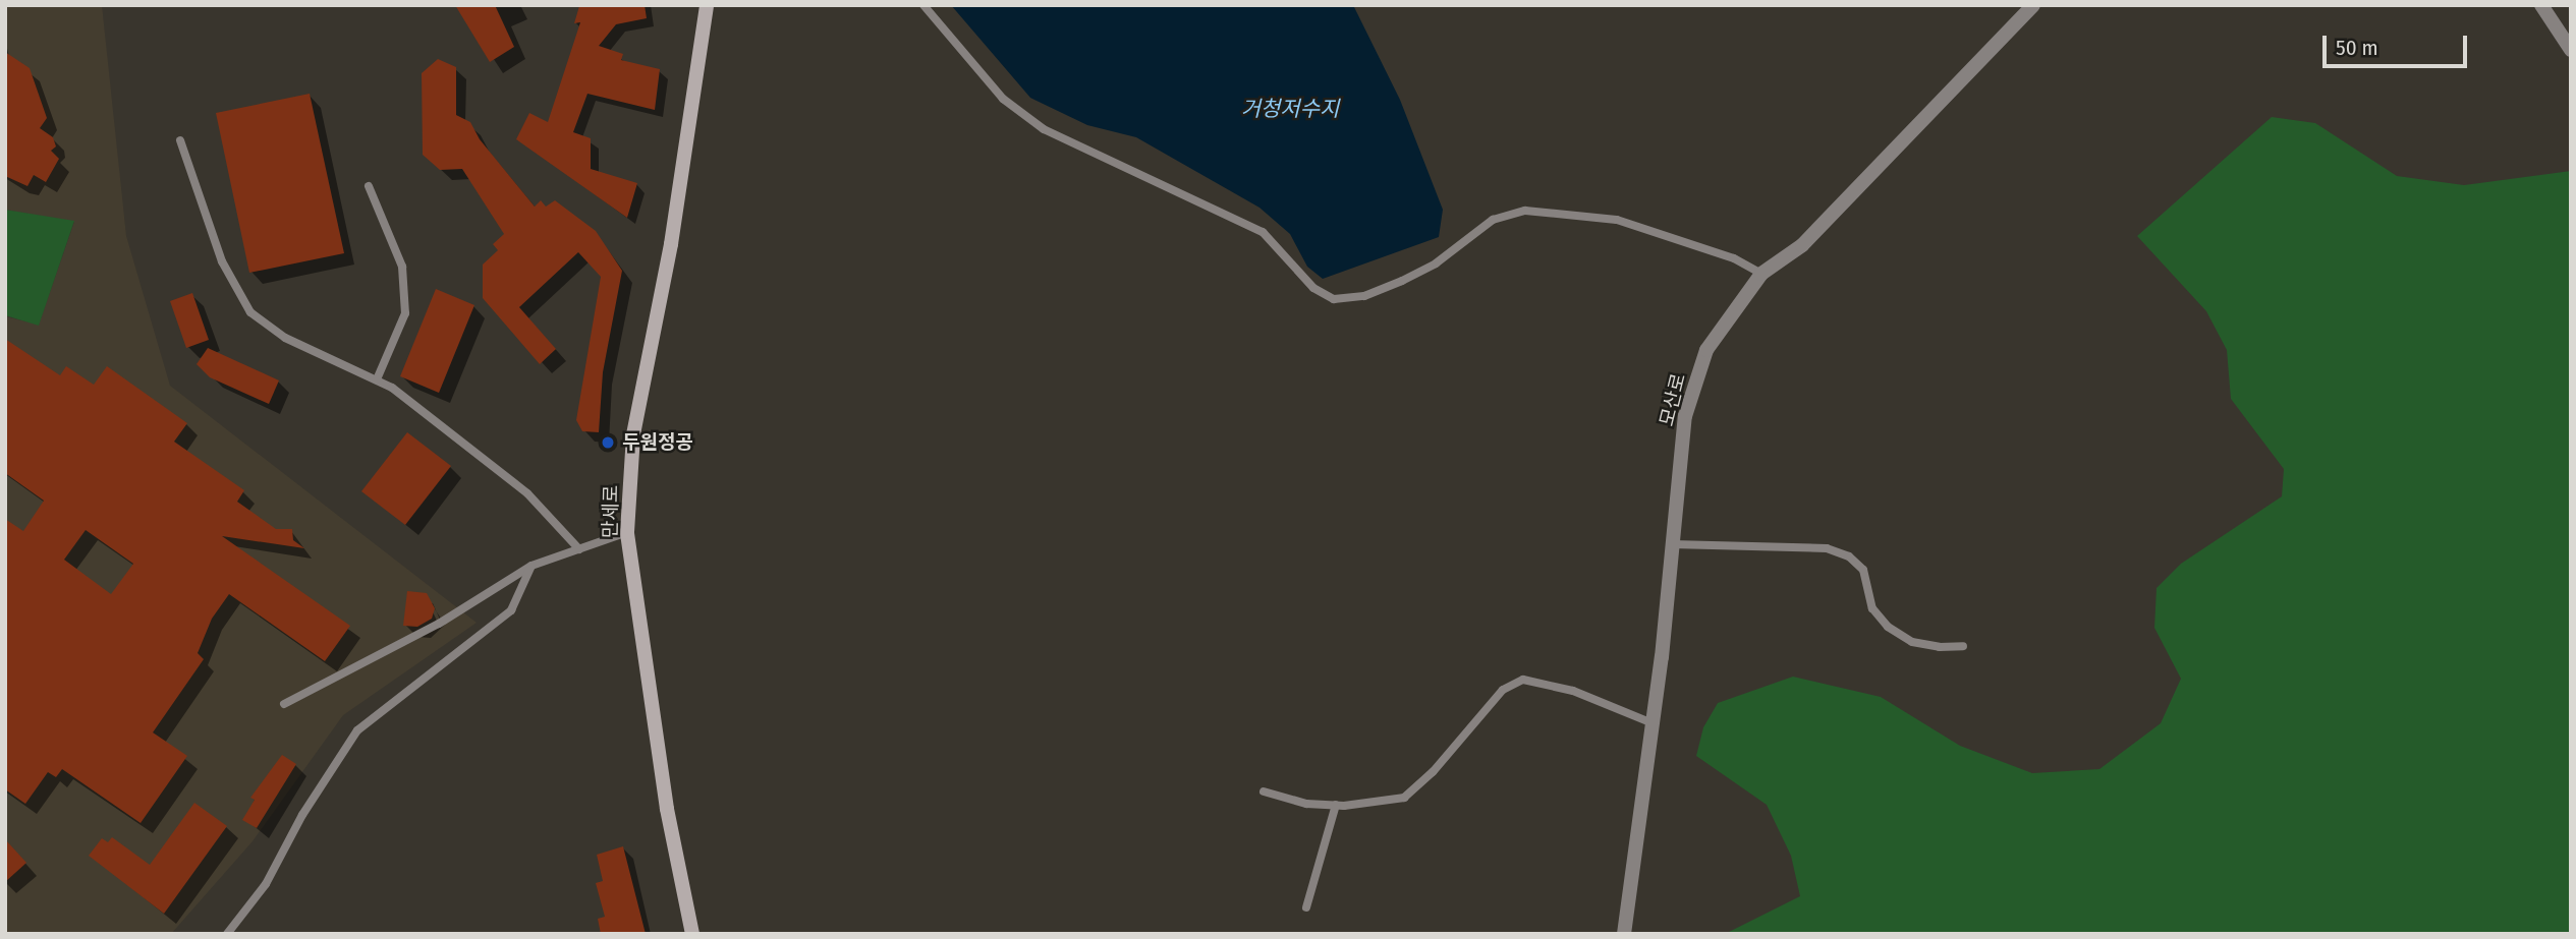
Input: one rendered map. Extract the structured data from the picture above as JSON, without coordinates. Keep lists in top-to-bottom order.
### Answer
{
  "streets": {
    "main road": ["만세로"],
    "street": ["모산로"]
  },
  "water": ["거청저수지"],
  "places": ["두원정공"],
  "scale_bar": "50 m"
}
